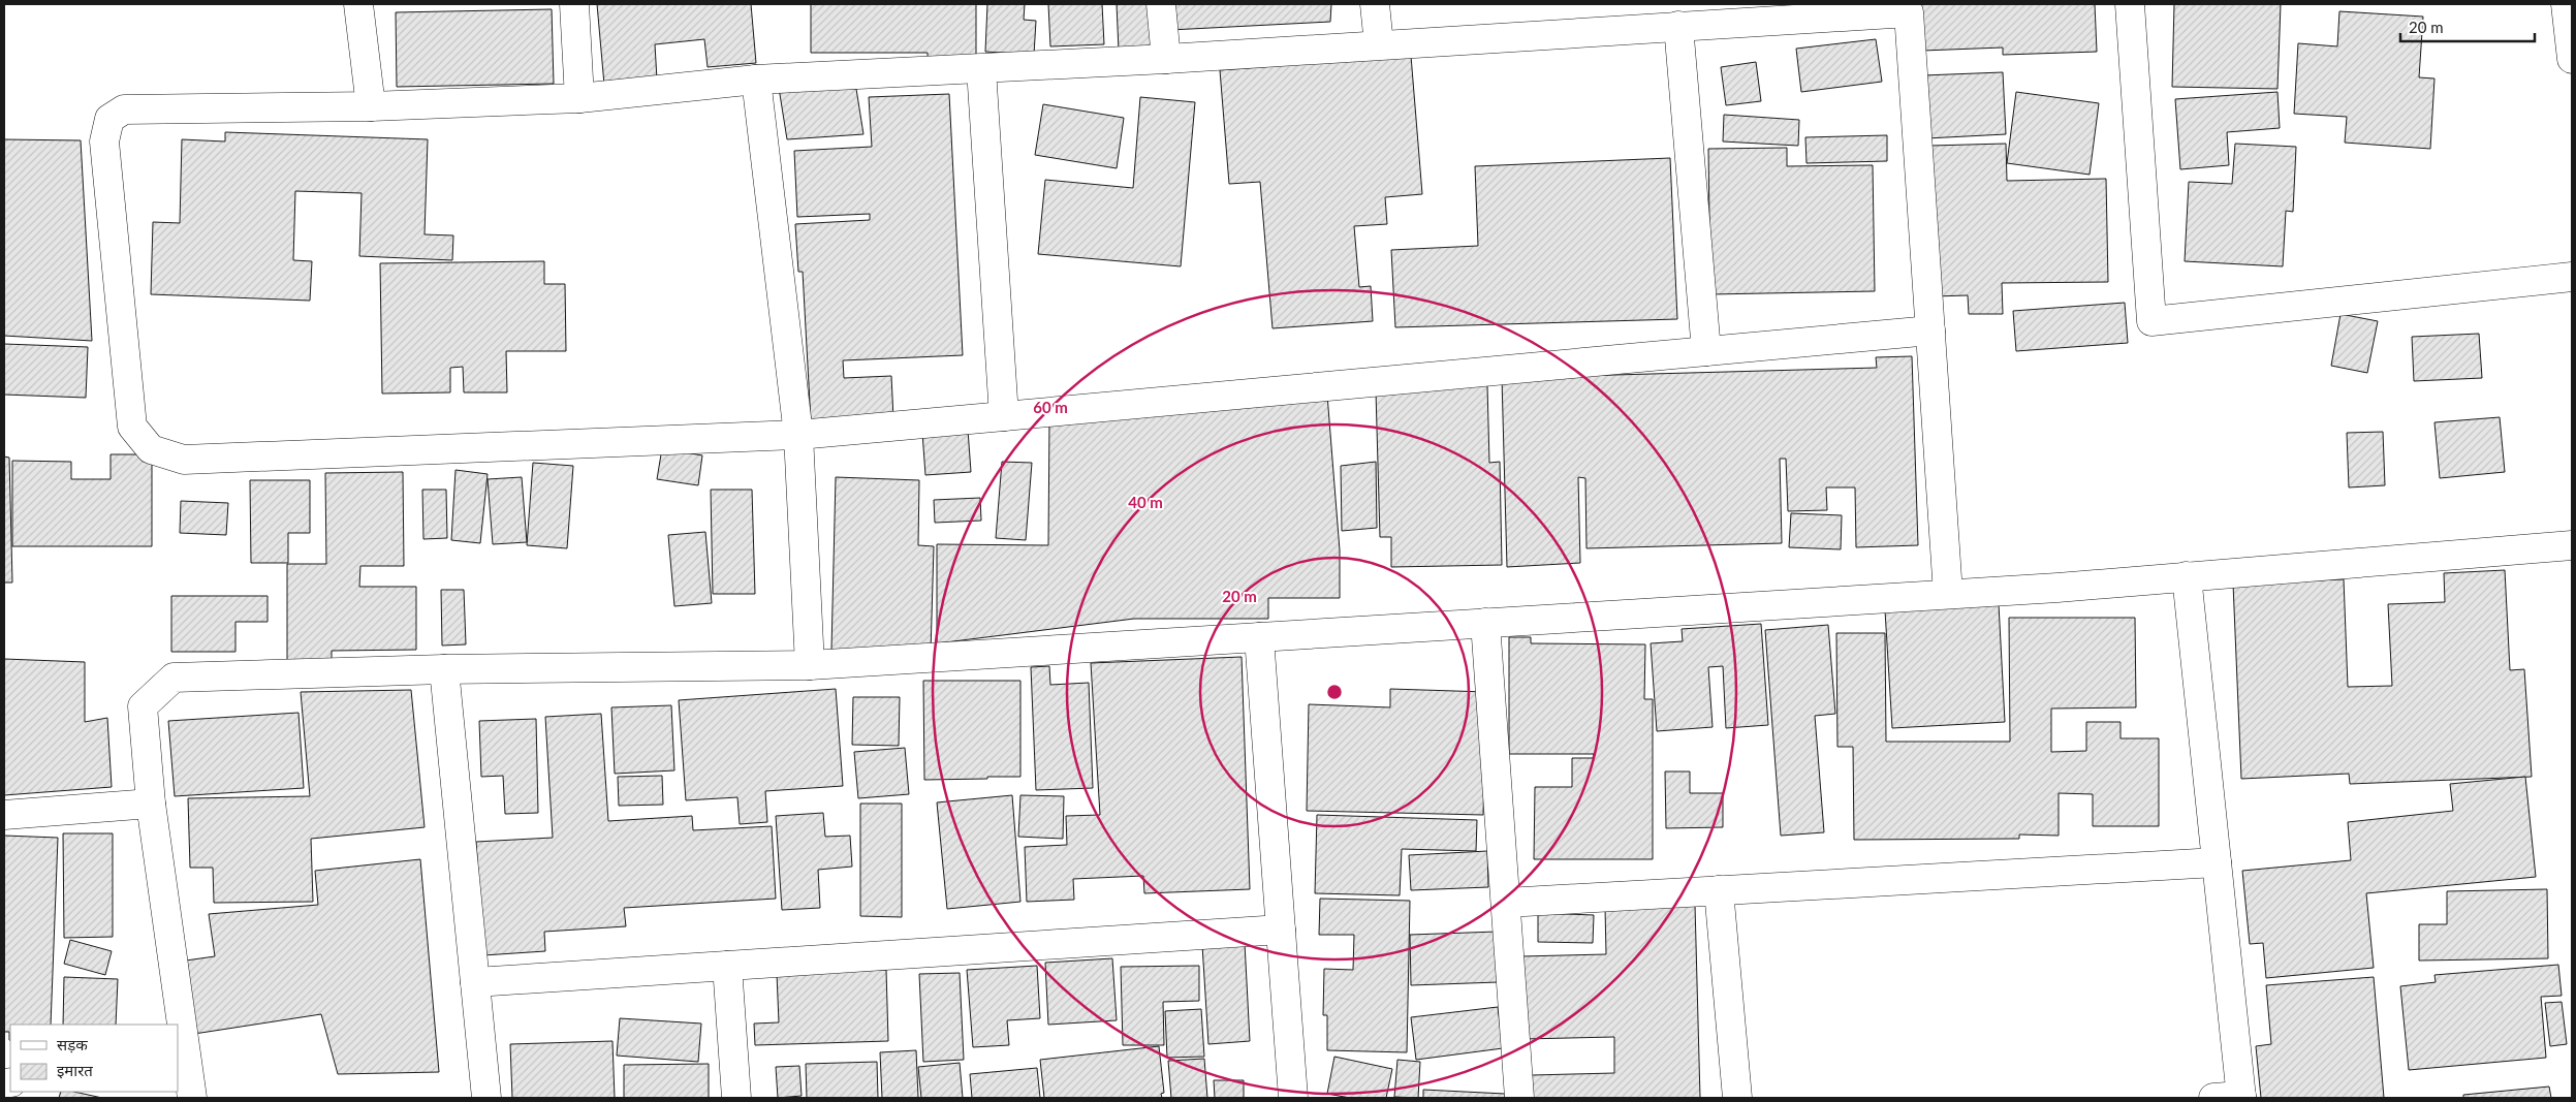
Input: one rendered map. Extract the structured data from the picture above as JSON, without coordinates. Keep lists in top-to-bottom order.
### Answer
{
  "legend": ["सड़क", "इमारत"],
  "scale_bar": "20 m",
  "rings": ["60 m", "40 m", "20 m"]
}
